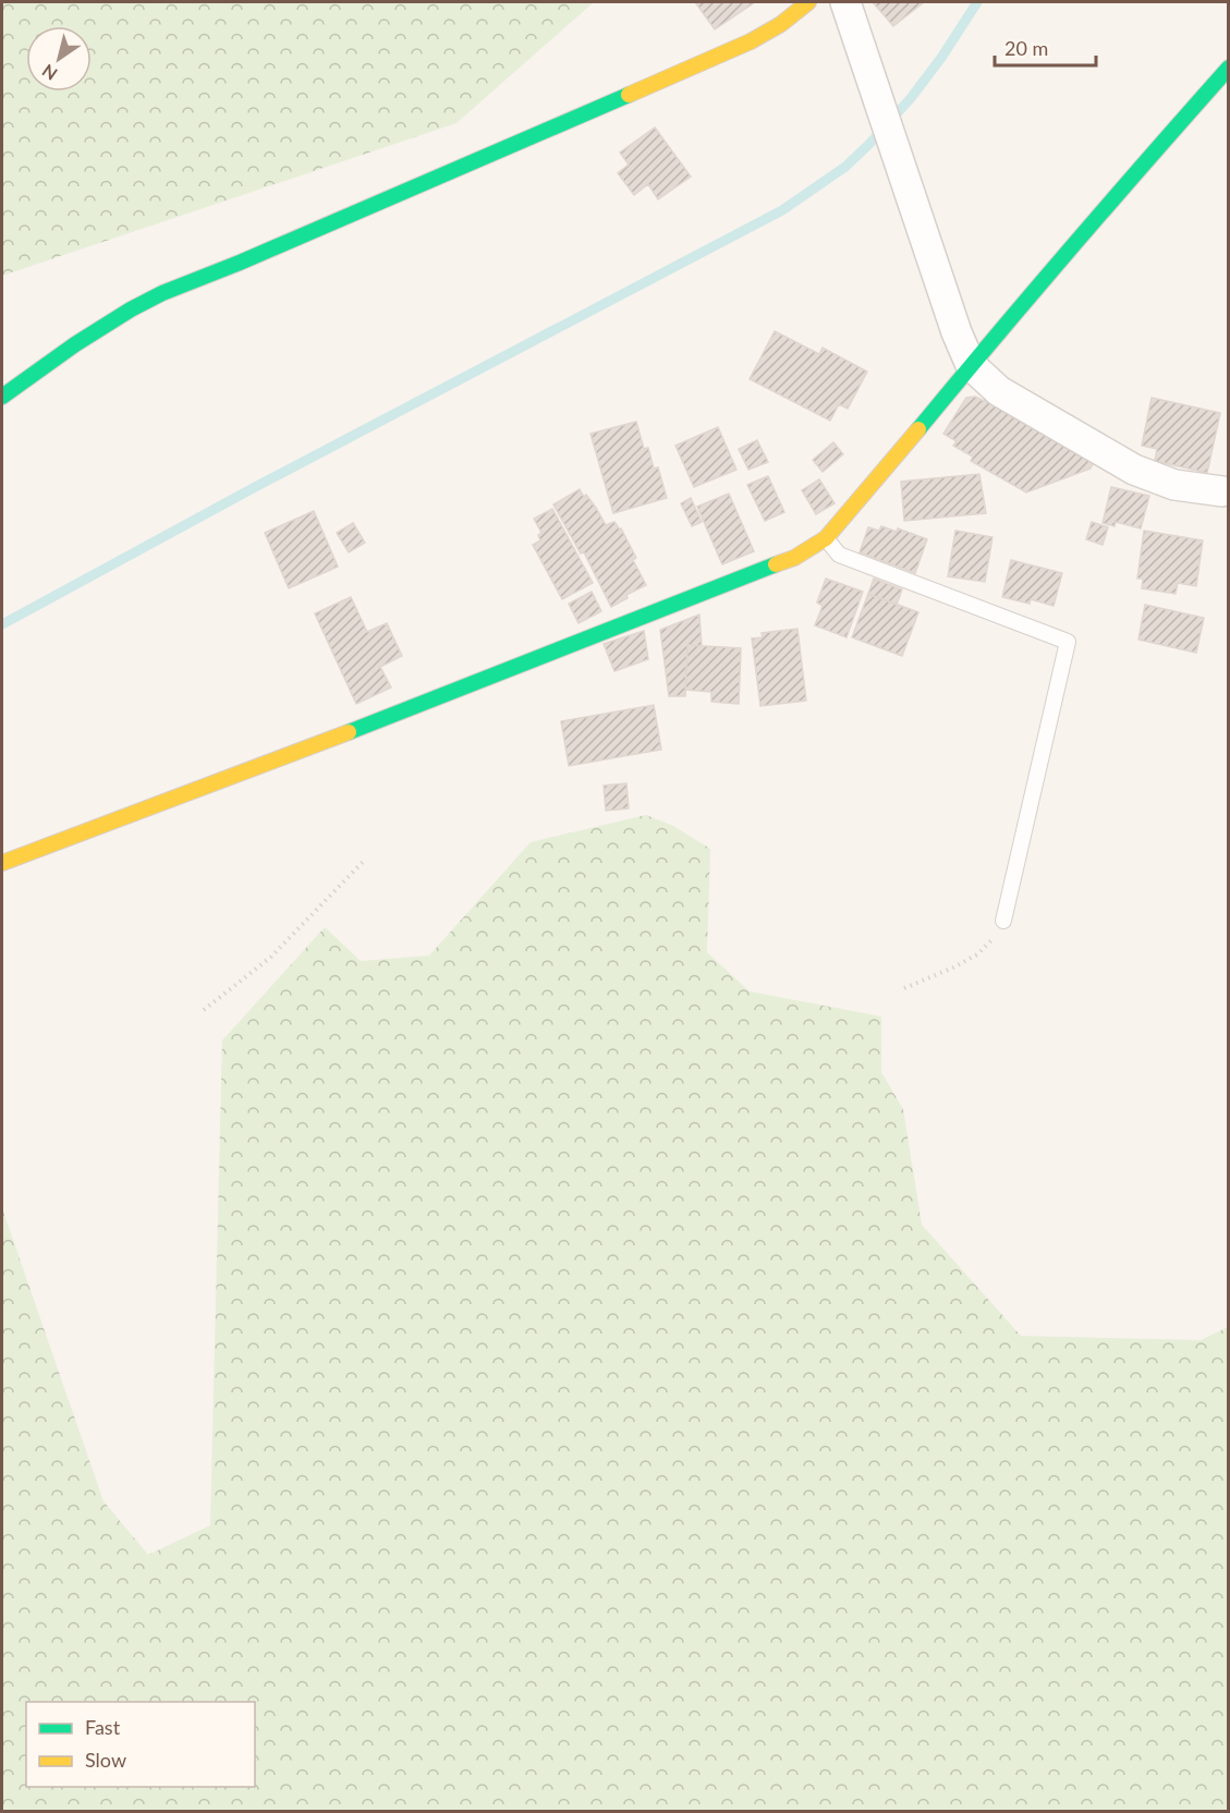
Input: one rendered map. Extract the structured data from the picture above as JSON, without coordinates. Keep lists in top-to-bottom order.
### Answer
{
  "legend": ["Fast", "Slow"],
  "scale_bar": "20 m",
  "north": "bottom left"
}
